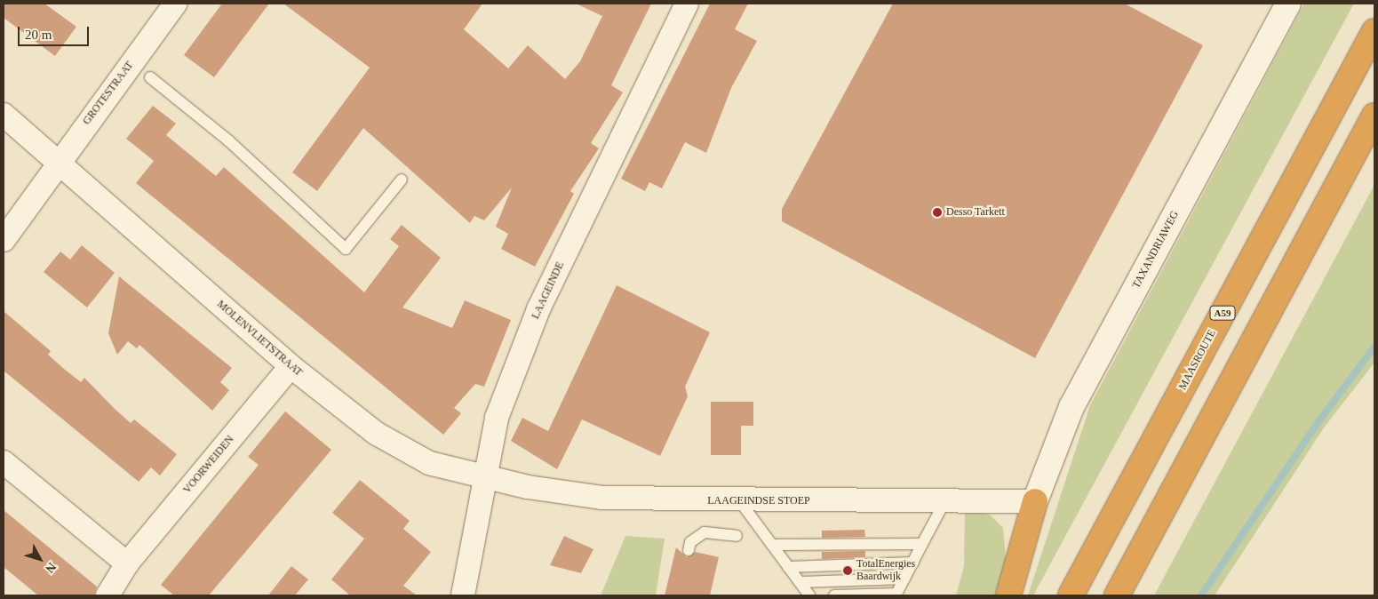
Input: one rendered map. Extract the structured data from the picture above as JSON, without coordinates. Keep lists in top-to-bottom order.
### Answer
{
  "streets": {
    "highway": ["A59", "MAASROUTE"],
    "main road": ["TAXANDRIAWEG"],
    "street": [
      "GROTESTRAAT",
      "LAAGEINDE",
      "MOLENVLIETSTRAAT",
      "VOORWEIDEN",
      "LAAGEINDSE STOEP"
    ]
  },
  "crossings": [
    ["GROTESTRAAT", "MOLENVLIETSTRAAT"],
    ["TAXANDRIAWEG", "LAAGEINDSE STOEP"],
    ["LAAGEINDE", "MOLENVLIETSTRAAT"],
    ["LAAGEINDE", "LAAGEINDSE STOEP"],
    ["MOLENVLIETSTRAAT", "VOORWEIDEN"],
    ["MOLENVLIETSTRAAT", "LAAGEINDSE STOEP"]
  ],
  "places": ["Desso Tarkett", "TotalEnergies Baardwijk"],
  "scale_bar": "20 m",
  "north": "bottom right"
}
